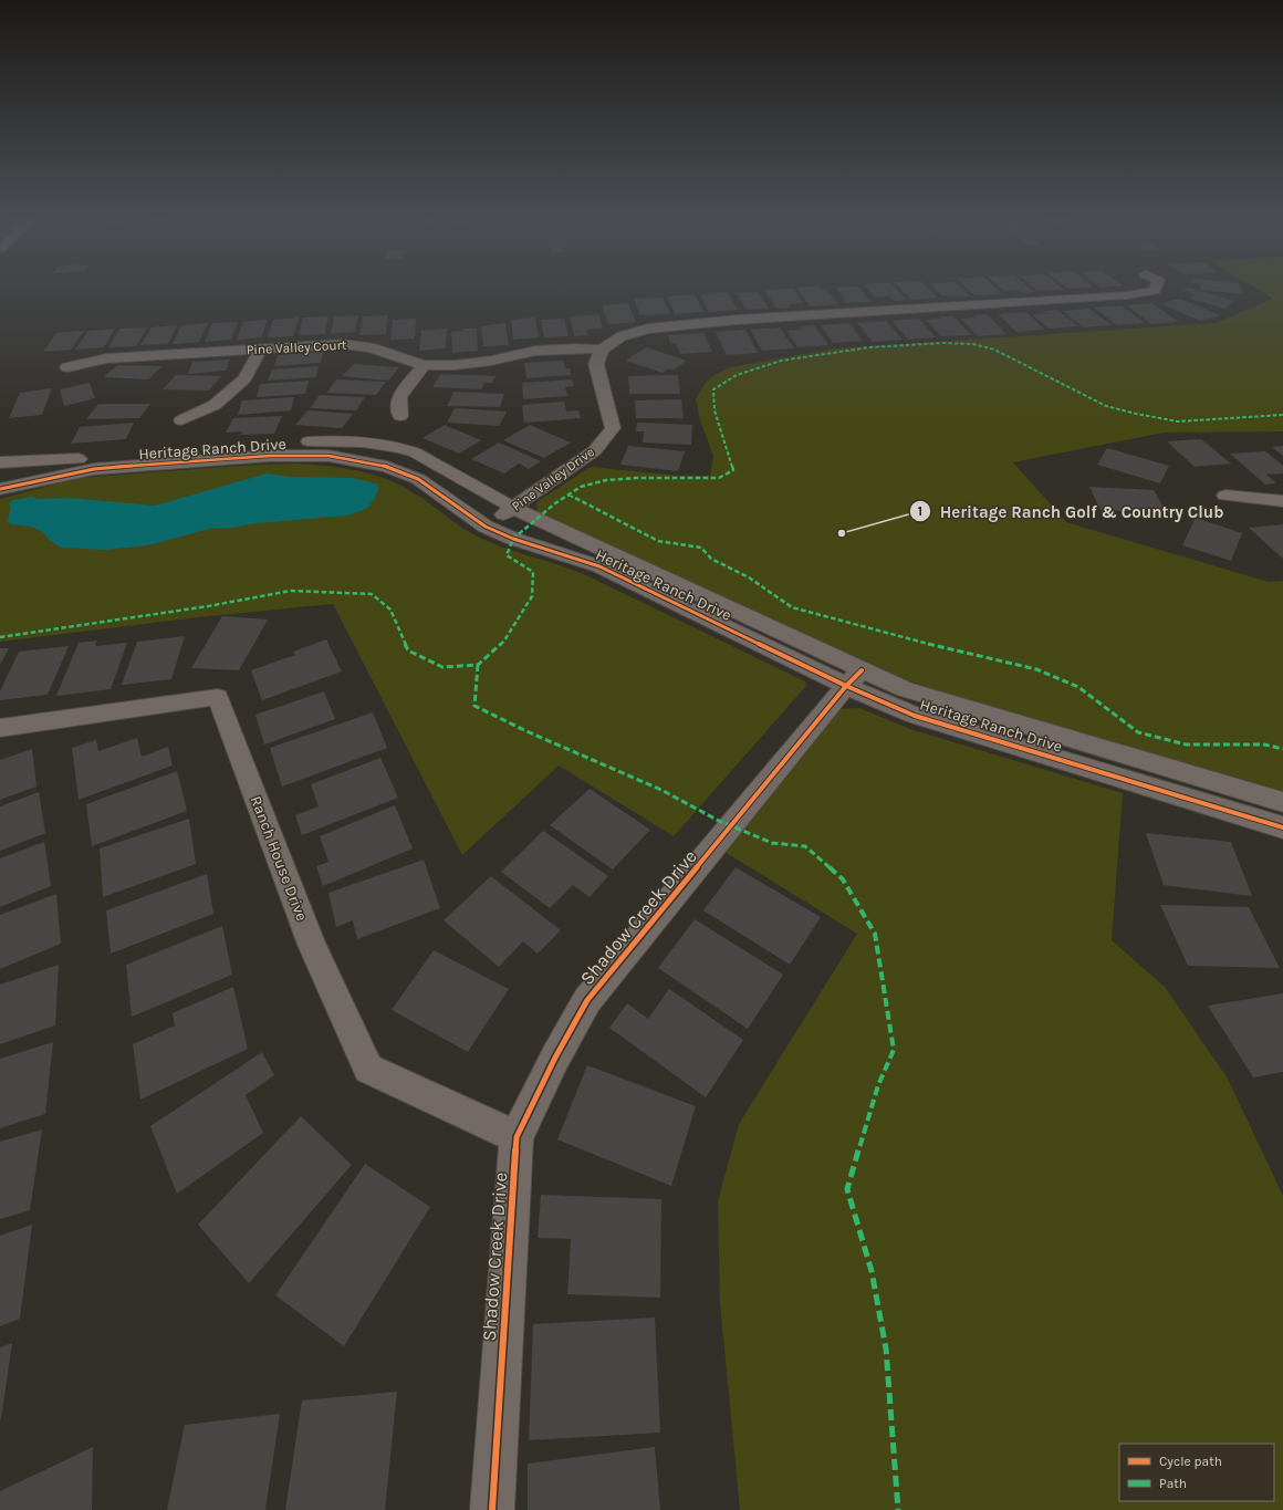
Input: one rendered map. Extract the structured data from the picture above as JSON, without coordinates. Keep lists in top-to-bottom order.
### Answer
{
  "streets": {
    "street": [
      "Pine Valley Court",
      "Heritage Ranch Drive",
      "Pine Valley Drive",
      "Ranch House Drive",
      "Shadow Creek Drive"
    ]
  },
  "crossings": [
    ["Pine Valley Court", "Pine Valley Drive"],
    ["Heritage Ranch Drive", "Pine Valley Drive"],
    ["Heritage Ranch Drive", "Shadow Creek Drive"],
    ["Ranch House Drive", "Shadow Creek Drive"]
  ],
  "places": ["Heritage Ranch Golf & Country Club"],
  "legend": ["Cycle path", "Path"]
}
